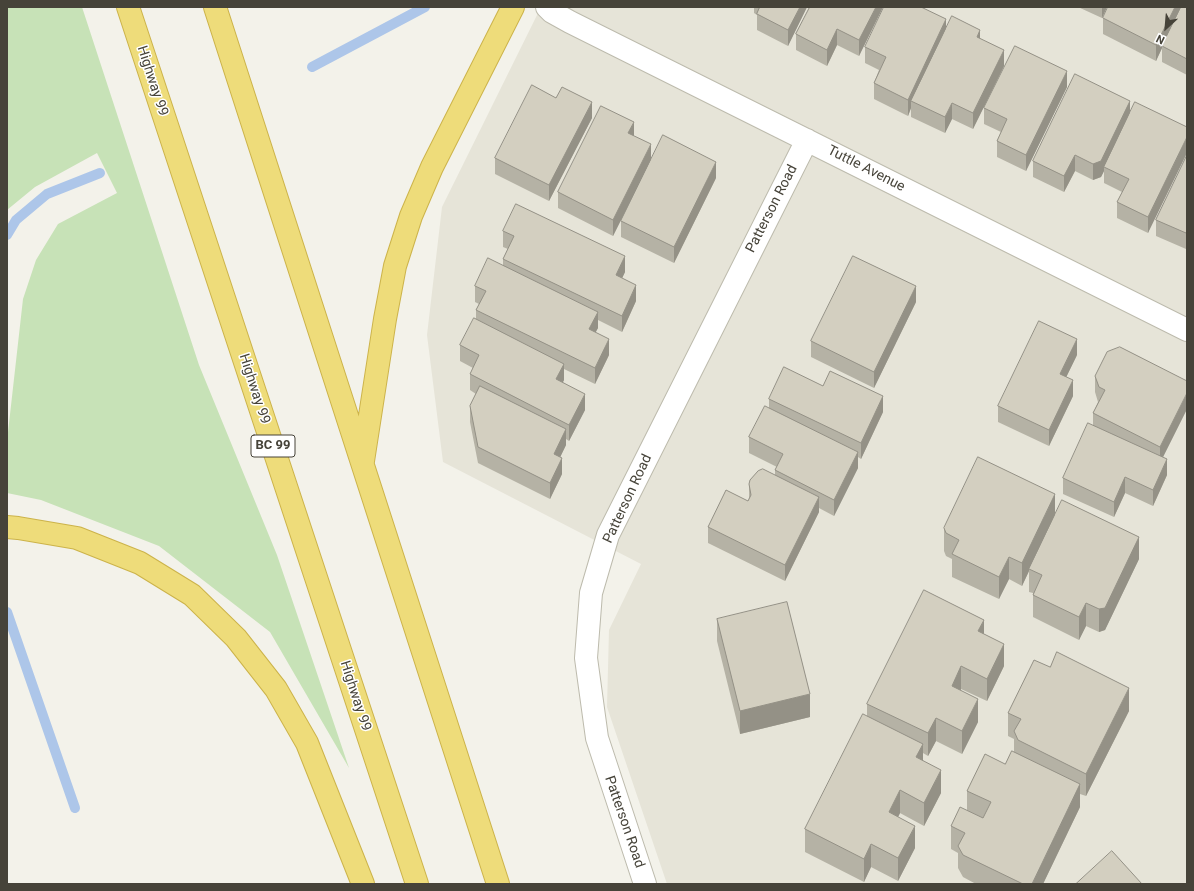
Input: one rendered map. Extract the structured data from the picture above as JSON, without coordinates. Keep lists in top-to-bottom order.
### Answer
{
  "streets": {
    "highway": ["Highway 99", "BC 99"],
    "street": ["Tuttle Avenue", "Patterson Road"]
  },
  "crossings": [
    ["Tuttle Avenue", "Patterson Road"]
  ],
  "north": "bottom left"
}
